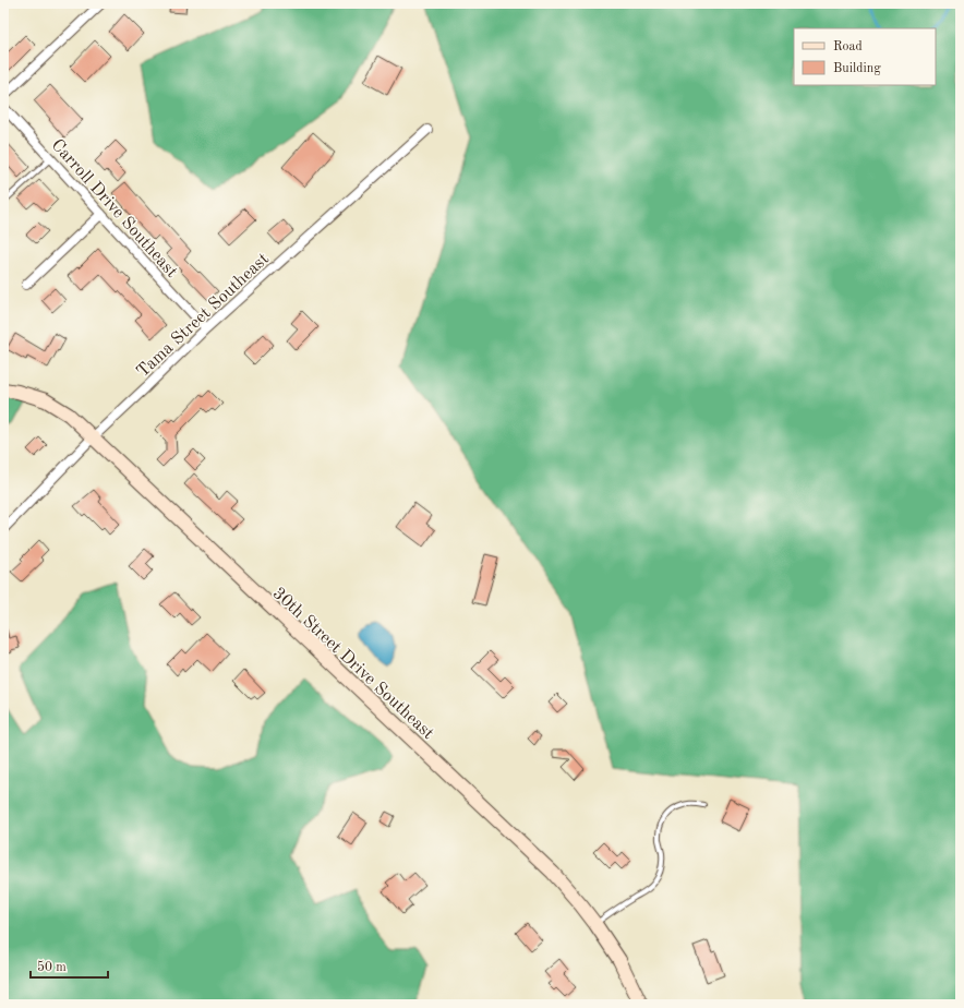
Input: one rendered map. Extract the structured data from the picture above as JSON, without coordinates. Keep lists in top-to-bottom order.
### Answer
{
  "streets": {
    "main road": ["30th Street Drive Southeast"],
    "street": ["Carroll Drive Southeast", "Tama Street Southeast"]
  },
  "crossings": [
    ["Carroll Drive Southeast", "Tama Street Southeast"],
    ["Tama Street Southeast", "30th Street Drive Southeast"]
  ],
  "legend": ["Road", "Building"],
  "scale_bar": "50 m"
}
